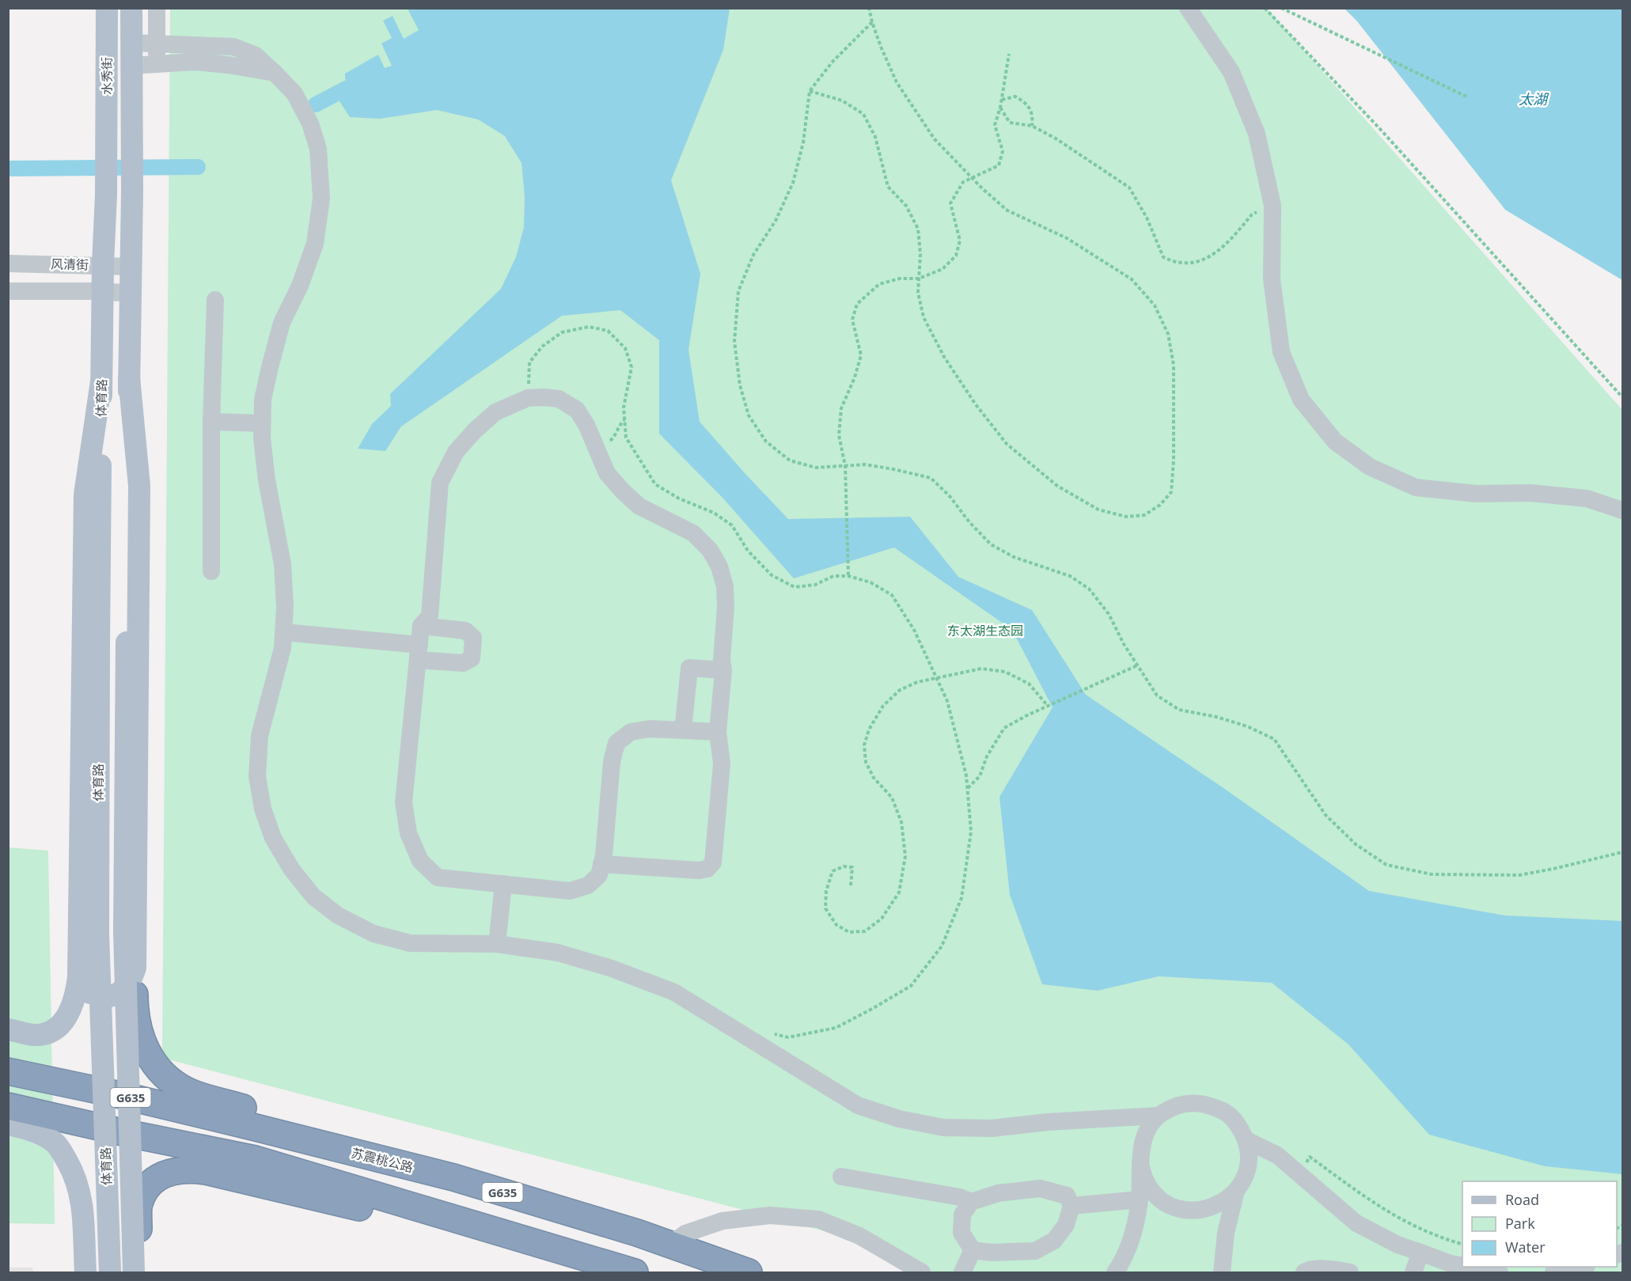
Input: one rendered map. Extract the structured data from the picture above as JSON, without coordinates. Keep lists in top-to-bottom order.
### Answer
{
  "streets": {
    "highway": ["G635", "苏震桃公路"],
    "main road": ["水秀街", "体育路"],
    "street": ["风清街"]
  },
  "crossings": [
    ["水秀街", "体育路"],
    ["风清街", "体育路"]
  ],
  "water": ["太湖"],
  "parks": ["东太湖生态园"],
  "legend": ["Road", "Park", "Water"]
}
